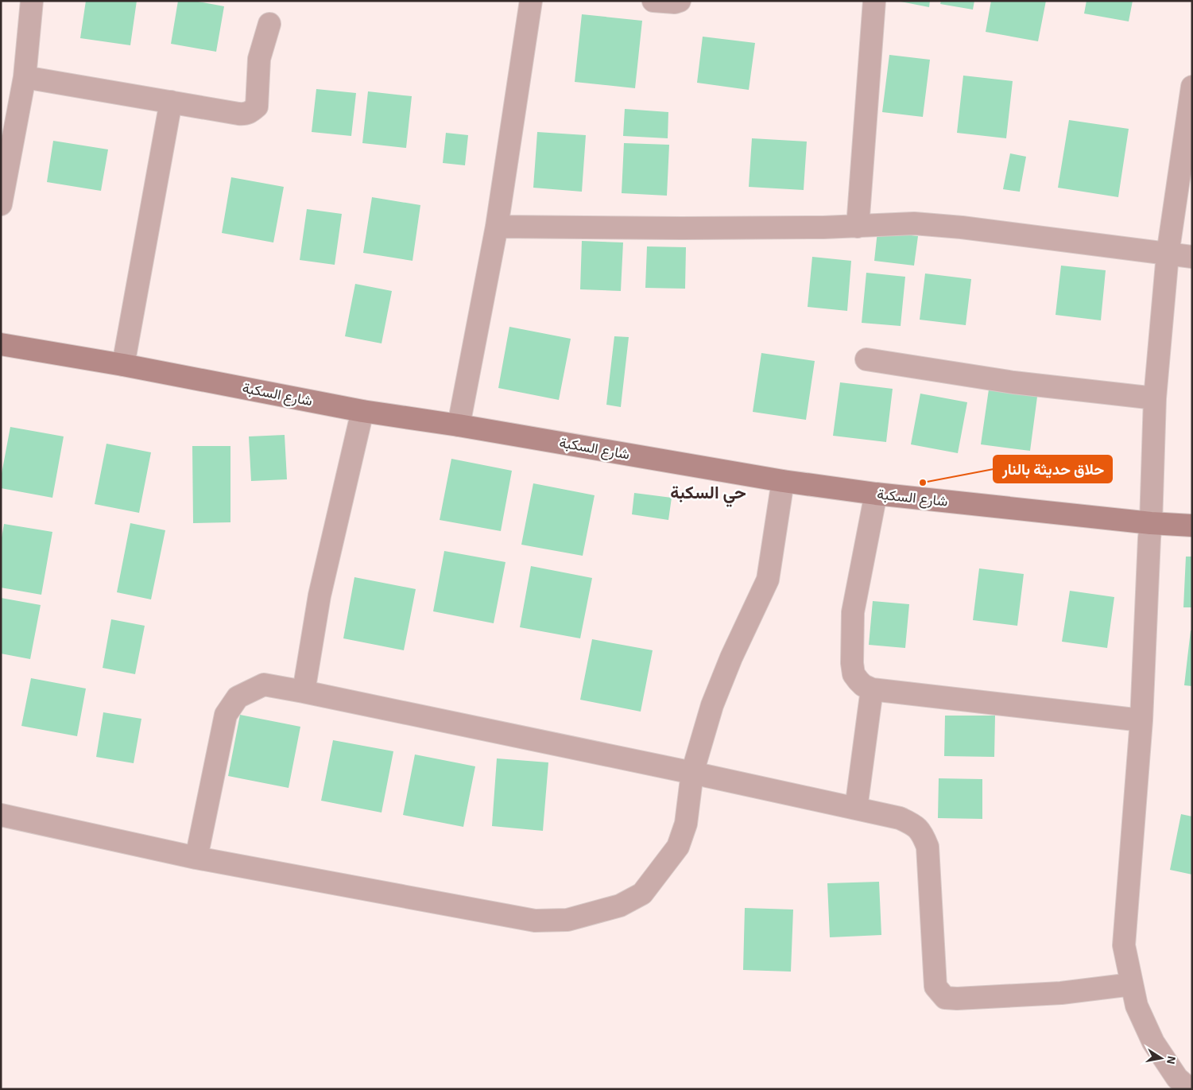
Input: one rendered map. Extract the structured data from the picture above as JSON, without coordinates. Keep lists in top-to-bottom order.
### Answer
{
  "streets": {
    "main road": ["شارع السكبة"]
  },
  "districts": ["حي السكبة"],
  "places": ["حلاق حديثة بالنار"],
  "north": "right"
}
